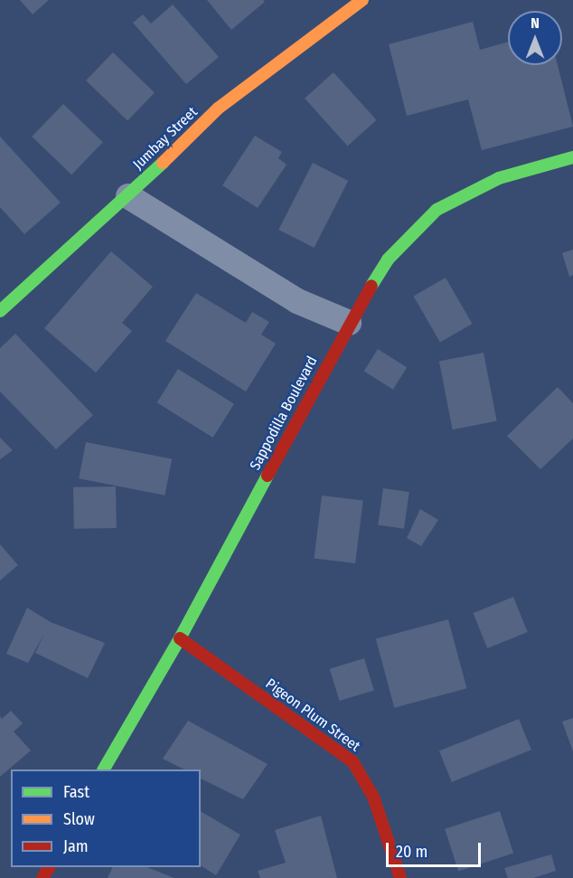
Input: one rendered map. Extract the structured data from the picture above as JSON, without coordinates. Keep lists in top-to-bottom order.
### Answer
{
  "streets": {
    "street": ["Jumbay Street", "Sappodilla Boulevard", "Pigeon Plum Street"]
  },
  "crossings": [
    ["Sappodilla Boulevard", "Pigeon Plum Street"]
  ],
  "legend": ["Fast", "Slow", "Jam"],
  "scale_bar": "20 m",
  "north": "top"
}
